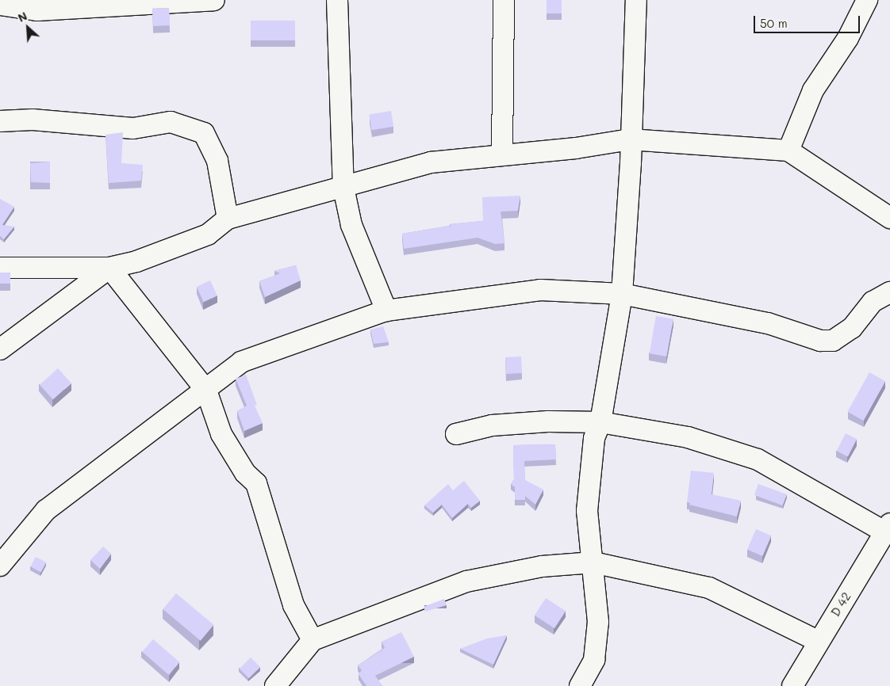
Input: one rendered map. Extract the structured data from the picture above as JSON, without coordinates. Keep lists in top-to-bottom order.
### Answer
{
  "streets": {
    "street": ["D 42"]
  },
  "scale_bar": "50 m",
  "north": "top left"
}
